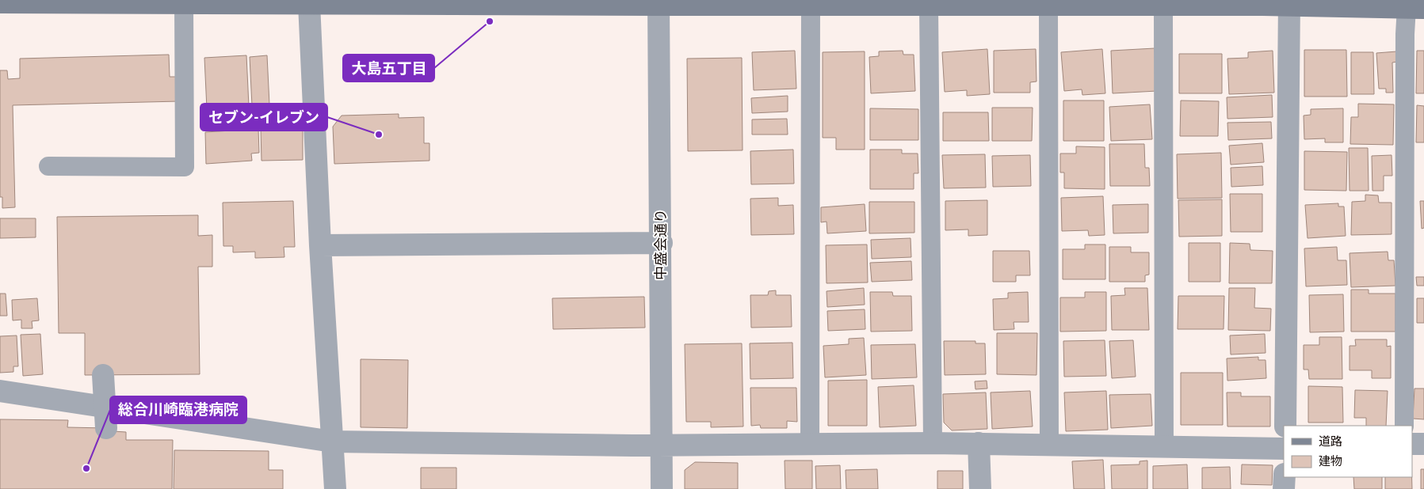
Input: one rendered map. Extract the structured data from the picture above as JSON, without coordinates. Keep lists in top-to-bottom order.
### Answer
{
  "streets": {
    "street": ["中盛会通り"]
  },
  "places": ["大島五丁目", "セブン-イレブン", "総合川崎臨港病院"],
  "legend": ["道路", "建物"]
}
